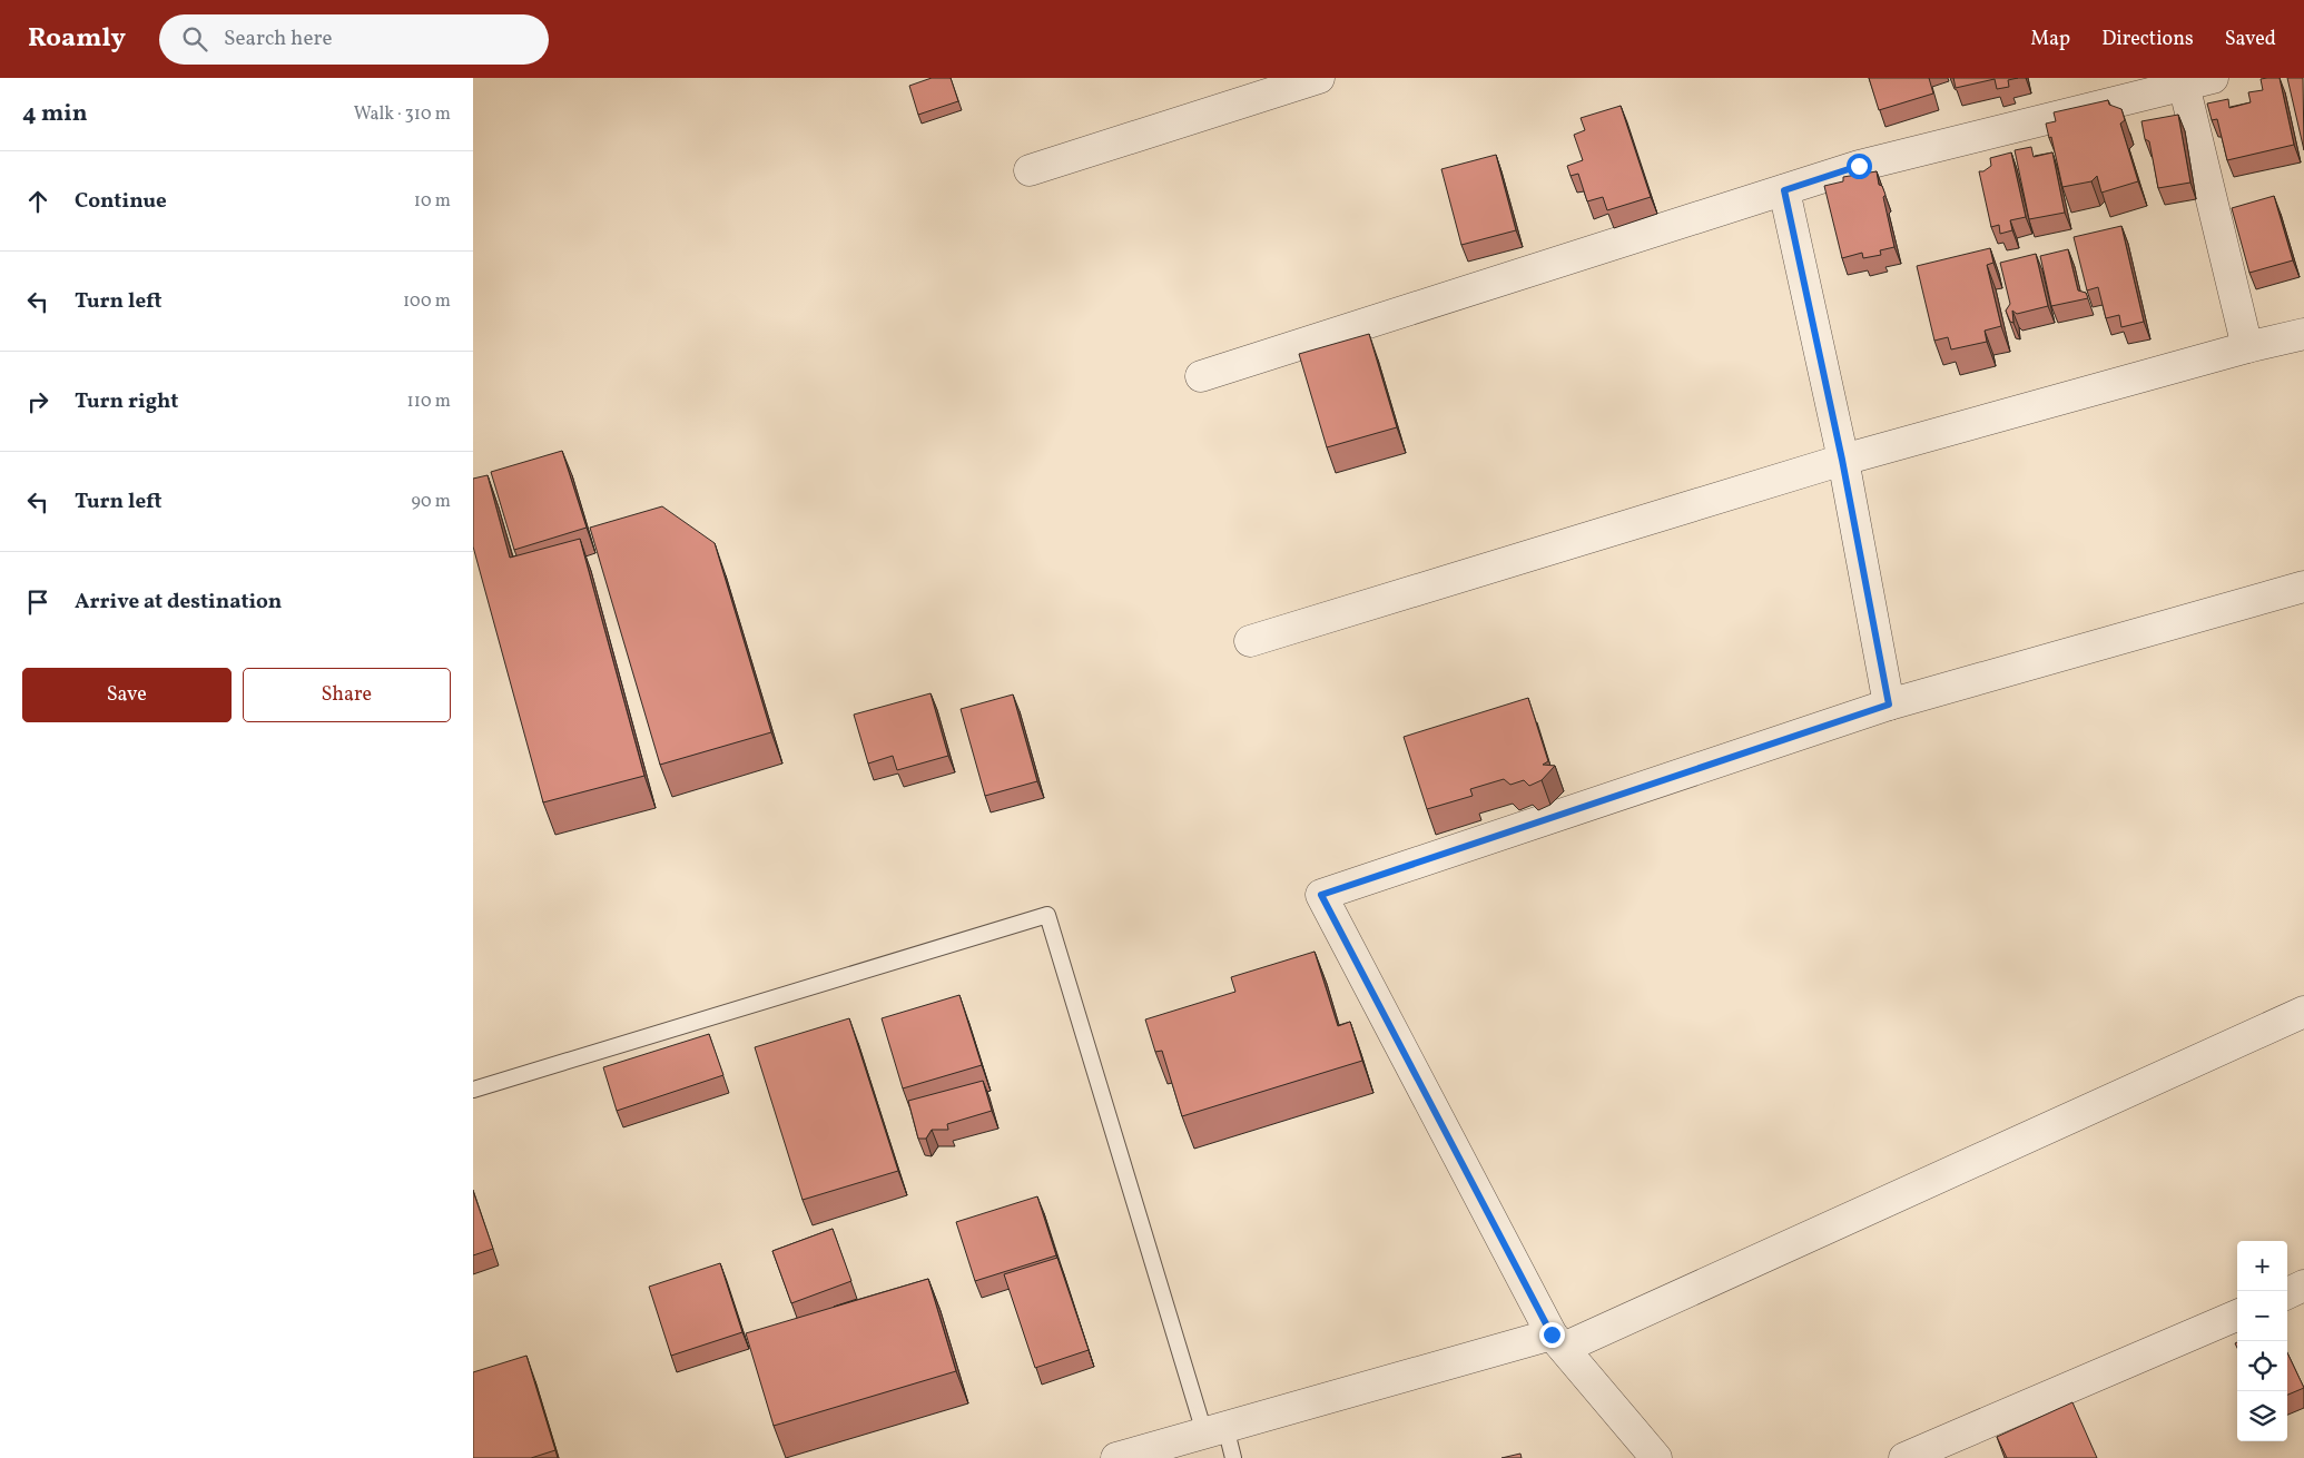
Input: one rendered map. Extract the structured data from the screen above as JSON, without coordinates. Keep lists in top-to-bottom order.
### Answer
{
  "page": {
    "header": "Roamly",
    "search": "Search here",
    "nav": ["Map", "Directions", "Saved"],
    "heading": ["4 min", "Walk · 310 m"],
    "list": [
      ["Continue", "10 m"],
      ["Turn left", "100 m"],
      ["Turn right", "110 m"],
      ["Turn left", "90 m"],
      "Arrive at destination"
    ],
    "buttons": ["Save", "Share"],
    "map_buttons": ["+", "−"]
  }
}
